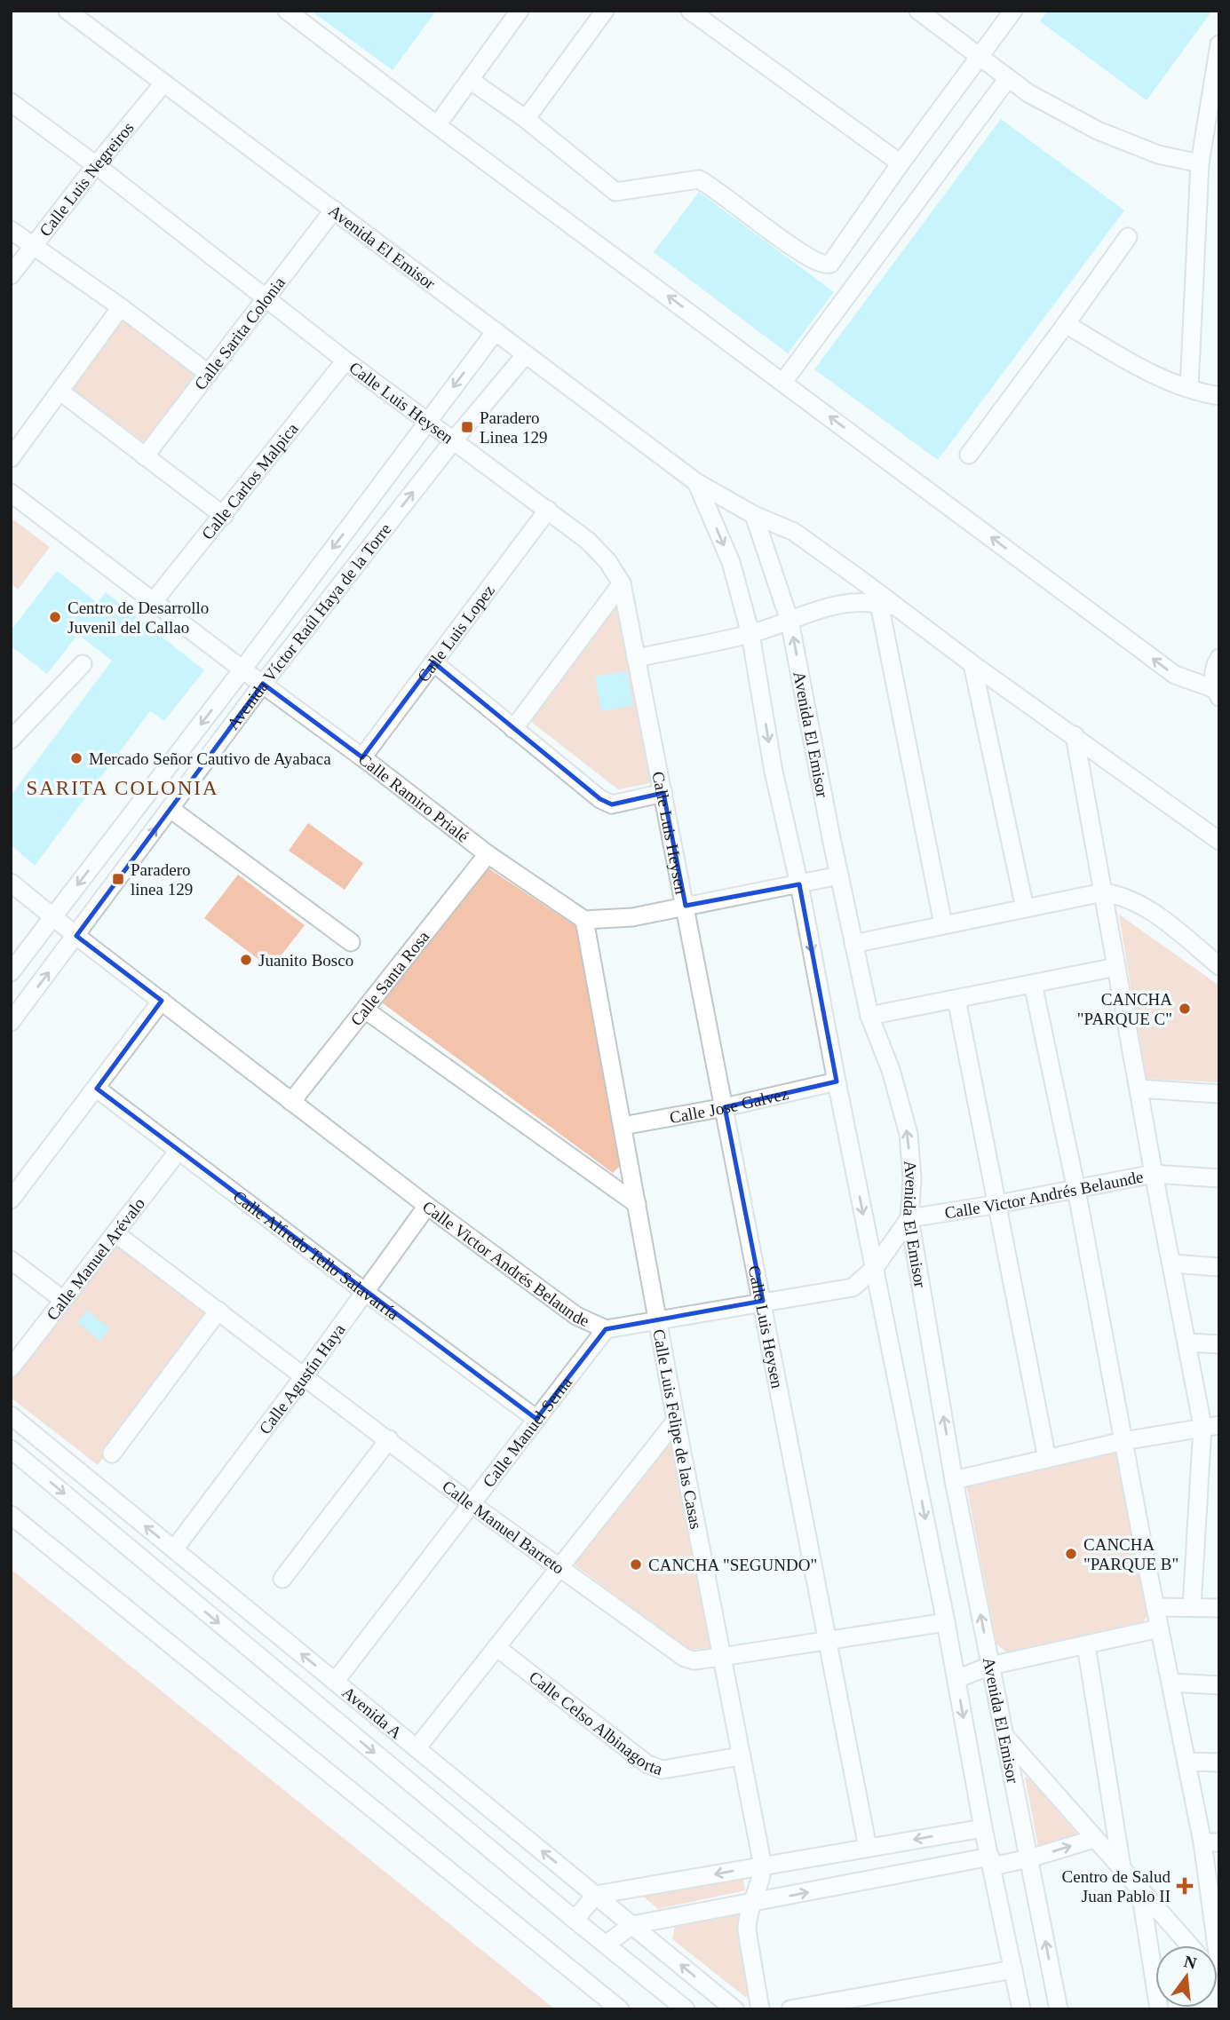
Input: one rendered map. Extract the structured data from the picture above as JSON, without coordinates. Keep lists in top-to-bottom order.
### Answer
{
  "streets": {
    "street": [
      "Calle Luis Negreiros",
      "Avenida El Emisor",
      "Calle Sarita Colonia",
      "Calle Luis Heysen",
      "Calle Carlos Malpica",
      "Avenida Víctor Raúl Haya de la Torre",
      "Calle Luis Lopez",
      "Calle Ramiro Prialé",
      "Calle Santa Rosa",
      "Calle Jose Galvez",
      "Calle Victor Andrés Belaunde",
      "Calle Alfredo Tello Salavarría",
      "Calle Manuel Arévalo",
      "Calle Agustín Haya",
      "Calle Luis Felipe de las Casas",
      "Calle Manuel Serna",
      "Calle Manuel Barreto",
      "Avenida A",
      "Calle Celso Albinagorta"
    ]
  },
  "crossings": [
    ["Calle Luis Negreiros", "Avenida El Emisor"],
    ["Calle Luis Negreiros", "Calle Luis Heysen"],
    ["Avenida El Emisor", "Calle Sarita Colonia"],
    ["Avenida El Emisor", "Avenida Víctor Raúl Haya de la Torre"],
    ["Avenida El Emisor", "Calle Jose Galvez"],
    ["Avenida El Emisor", "Calle Victor Andrés Belaunde"],
    ["Avenida El Emisor", "Calle Manuel Barreto"],
    ["Calle Sarita Colonia", "Calle Luis Heysen"],
    ["Calle Luis Heysen", "Calle Carlos Malpica"],
    ["Calle Luis Heysen", "Avenida Víctor Raúl Haya de la Torre"],
    ["Calle Luis Heysen", "Calle Luis Lopez"],
    ["Calle Luis Heysen", "Calle Jose Galvez"],
    ["Calle Luis Heysen", "Calle Victor Andrés Belaunde"],
    ["Calle Luis Heysen", "Calle Manuel Barreto"],
    ["Calle Carlos Malpica", "Calle Ramiro Prialé"],
    ["Avenida Víctor Raúl Haya de la Torre", "Calle Ramiro Prialé"],
    ["Avenida Víctor Raúl Haya de la Torre", "Calle Victor Andrés Belaunde"],
    ["Calle Luis Lopez", "Calle Ramiro Prialé"],
    ["Calle Ramiro Prialé", "Calle Santa Rosa"],
    ["Calle Ramiro Prialé", "Calle Luis Felipe de las Casas"],
    ["Calle Santa Rosa", "Calle Victor Andrés Belaunde"],
    ["Calle Jose Galvez", "Calle Luis Felipe de las Casas"],
    ["Calle Victor Andrés Belaunde", "Calle Agustín Haya"],
    ["Calle Victor Andrés Belaunde", "Calle Luis Felipe de las Casas"],
    ["Calle Victor Andrés Belaunde", "Calle Manuel Serna"],
    ["Calle Alfredo Tello Salavarría", "Calle Manuel Arévalo"],
    ["Calle Alfredo Tello Salavarría", "Calle Agustín Haya"],
    ["Calle Alfredo Tello Salavarría", "Calle Manuel Serna"],
    ["Calle Manuel Arévalo", "Calle Manuel Barreto"],
    ["Calle Agustín Haya", "Calle Manuel Barreto"],
    ["Calle Agustín Haya", "Avenida A"],
    ["Calle Luis Felipe de las Casas", "Calle Manuel Barreto"],
    ["Calle Luis Felipe de las Casas", "Calle Celso Albinagorta"],
    ["Calle Manuel Serna", "Calle Manuel Barreto"],
    ["Calle Manuel Serna", "Avenida A"]
  ],
  "districts": ["SARITA COLONIA"],
  "places": {
    "transit": ["Paradero Linea 129", "Paradero linea 129"],
    "other": [
      "Centro de Desarrollo Juvenil del Callao",
      "Mercado Señor Cautivo de Ayabaca",
      "Juanito Bosco",
      "CANCHA \"PARQUE C\"",
      "CANCHA \"PARQUE B\"",
      "CANCHA \"SEGUNDO\""
    ],
    "health": ["Centro de Salud Juan Pablo II"]
  },
  "north": "top"
}
